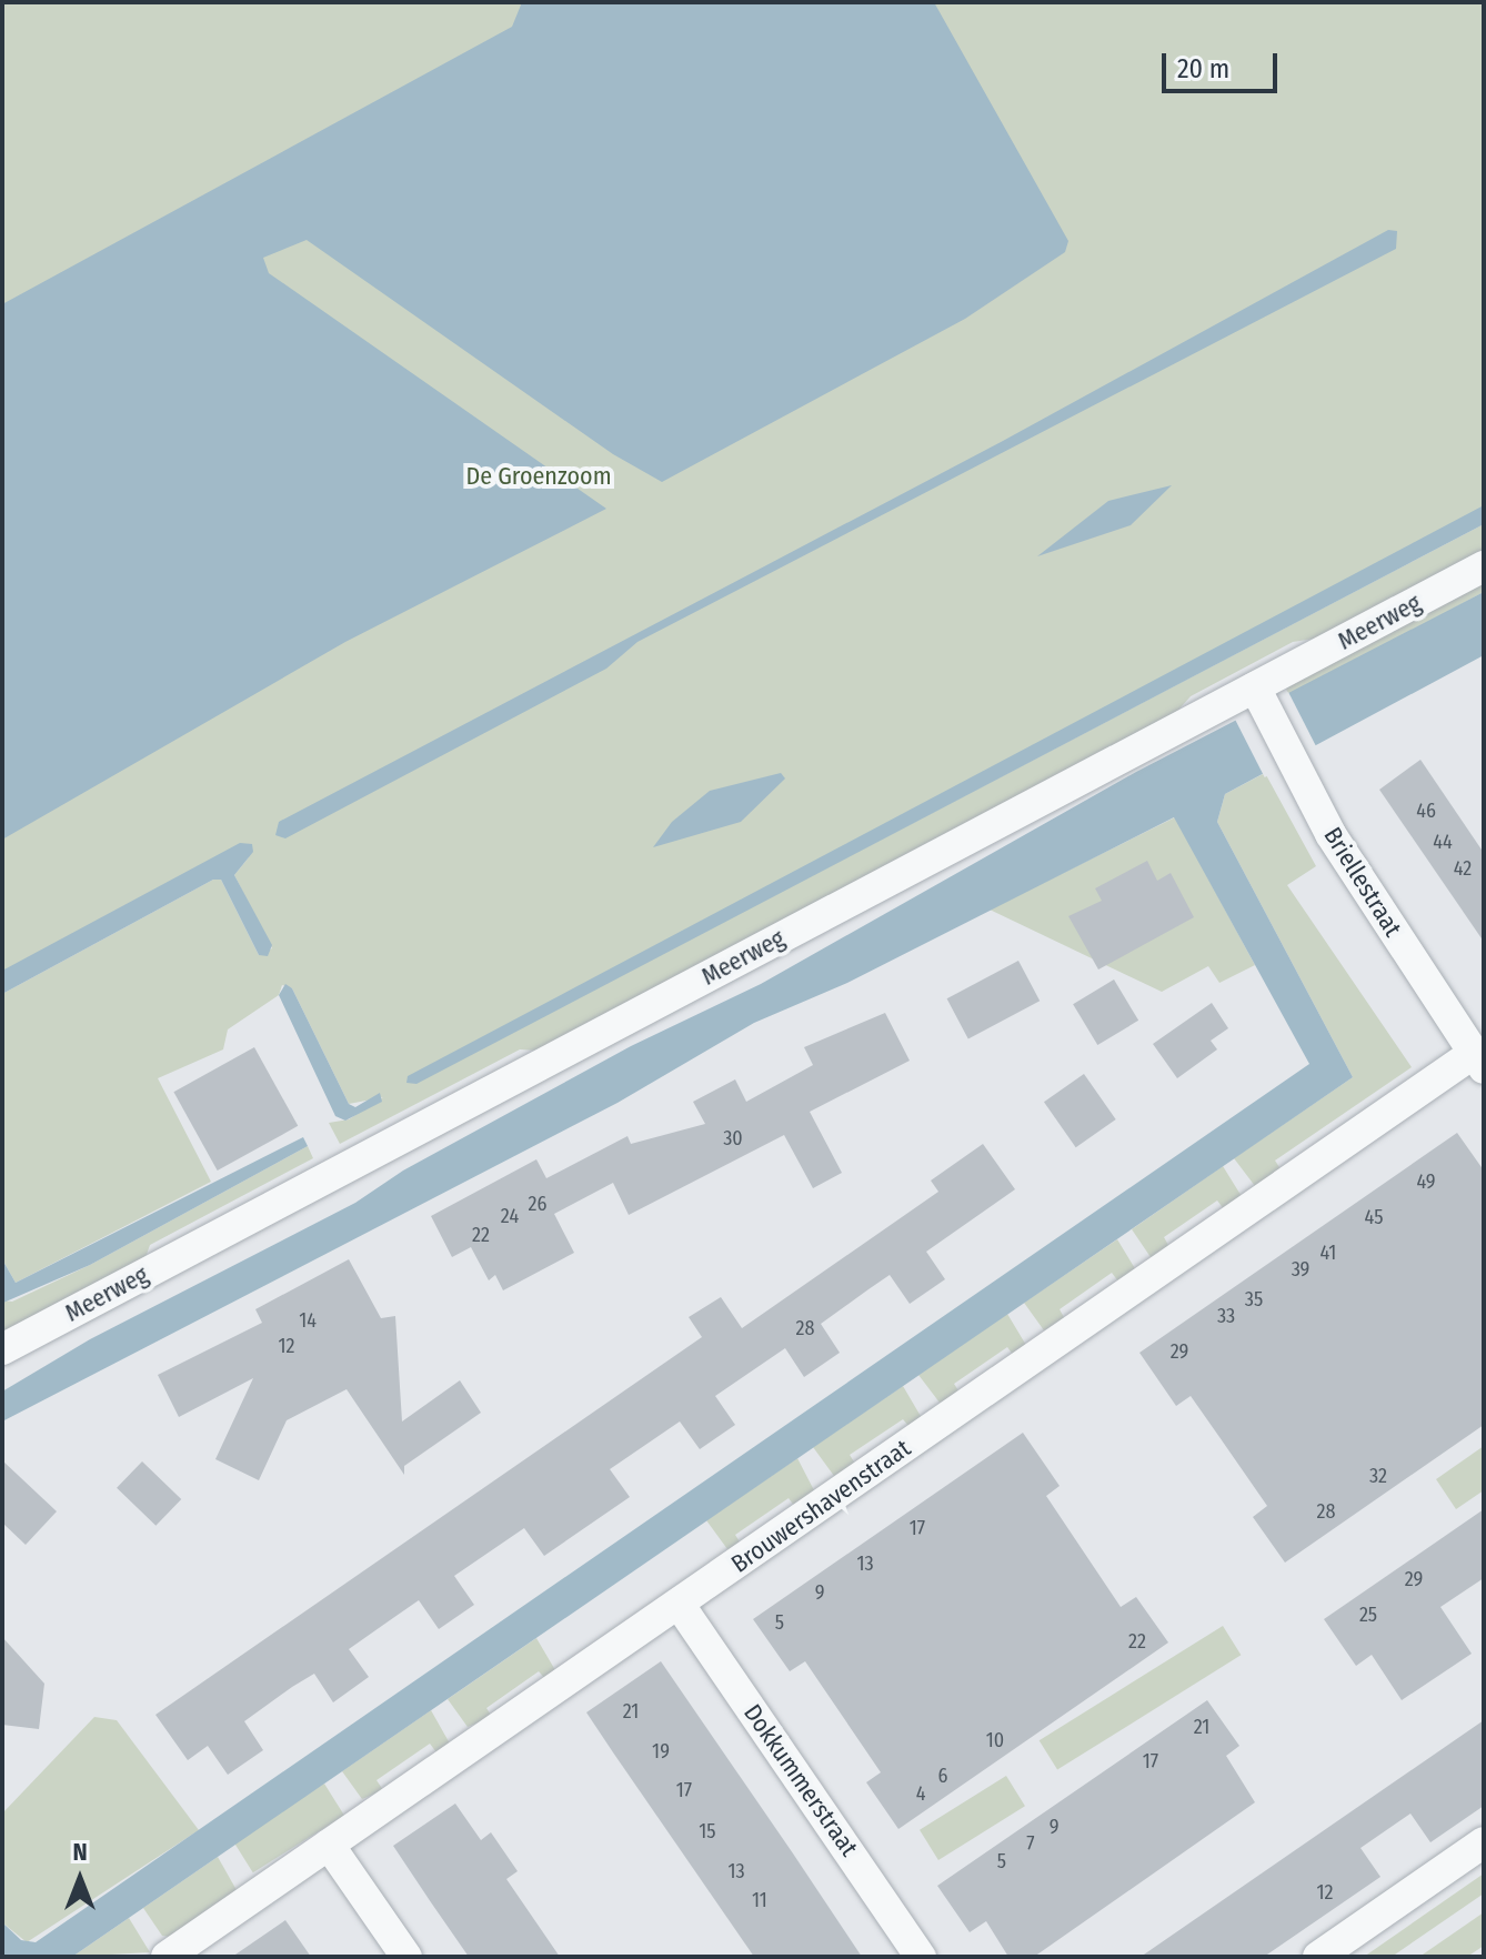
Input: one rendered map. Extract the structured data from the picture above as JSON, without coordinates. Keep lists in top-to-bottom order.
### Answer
{
  "streets": {
    "street": [
      "Meerweg",
      "Briellestraat",
      "Brouwershavenstraat",
      "Dokkummerstraat"
    ]
  },
  "crossings": [
    ["Meerweg", "Briellestraat"],
    ["Briellestraat", "Brouwershavenstraat"],
    ["Brouwershavenstraat", "Dokkummerstraat"]
  ],
  "parks": ["De Groenzoom"],
  "house_numbers": [
    "46",
    "44",
    "42",
    "30",
    "49",
    "26",
    "24",
    "45",
    "22",
    "41",
    "39",
    "35",
    "33",
    "14",
    "28",
    "12",
    "29",
    "32",
    "28",
    "17",
    "13",
    "29",
    "9",
    "25",
    "5",
    "22",
    "21",
    "21",
    "10",
    "19",
    "17",
    "6",
    "17",
    "4",
    "9",
    "15",
    "7",
    "5",
    "13",
    "12",
    "11"
  ],
  "scale_bar": "20 m",
  "north": "top"
}
